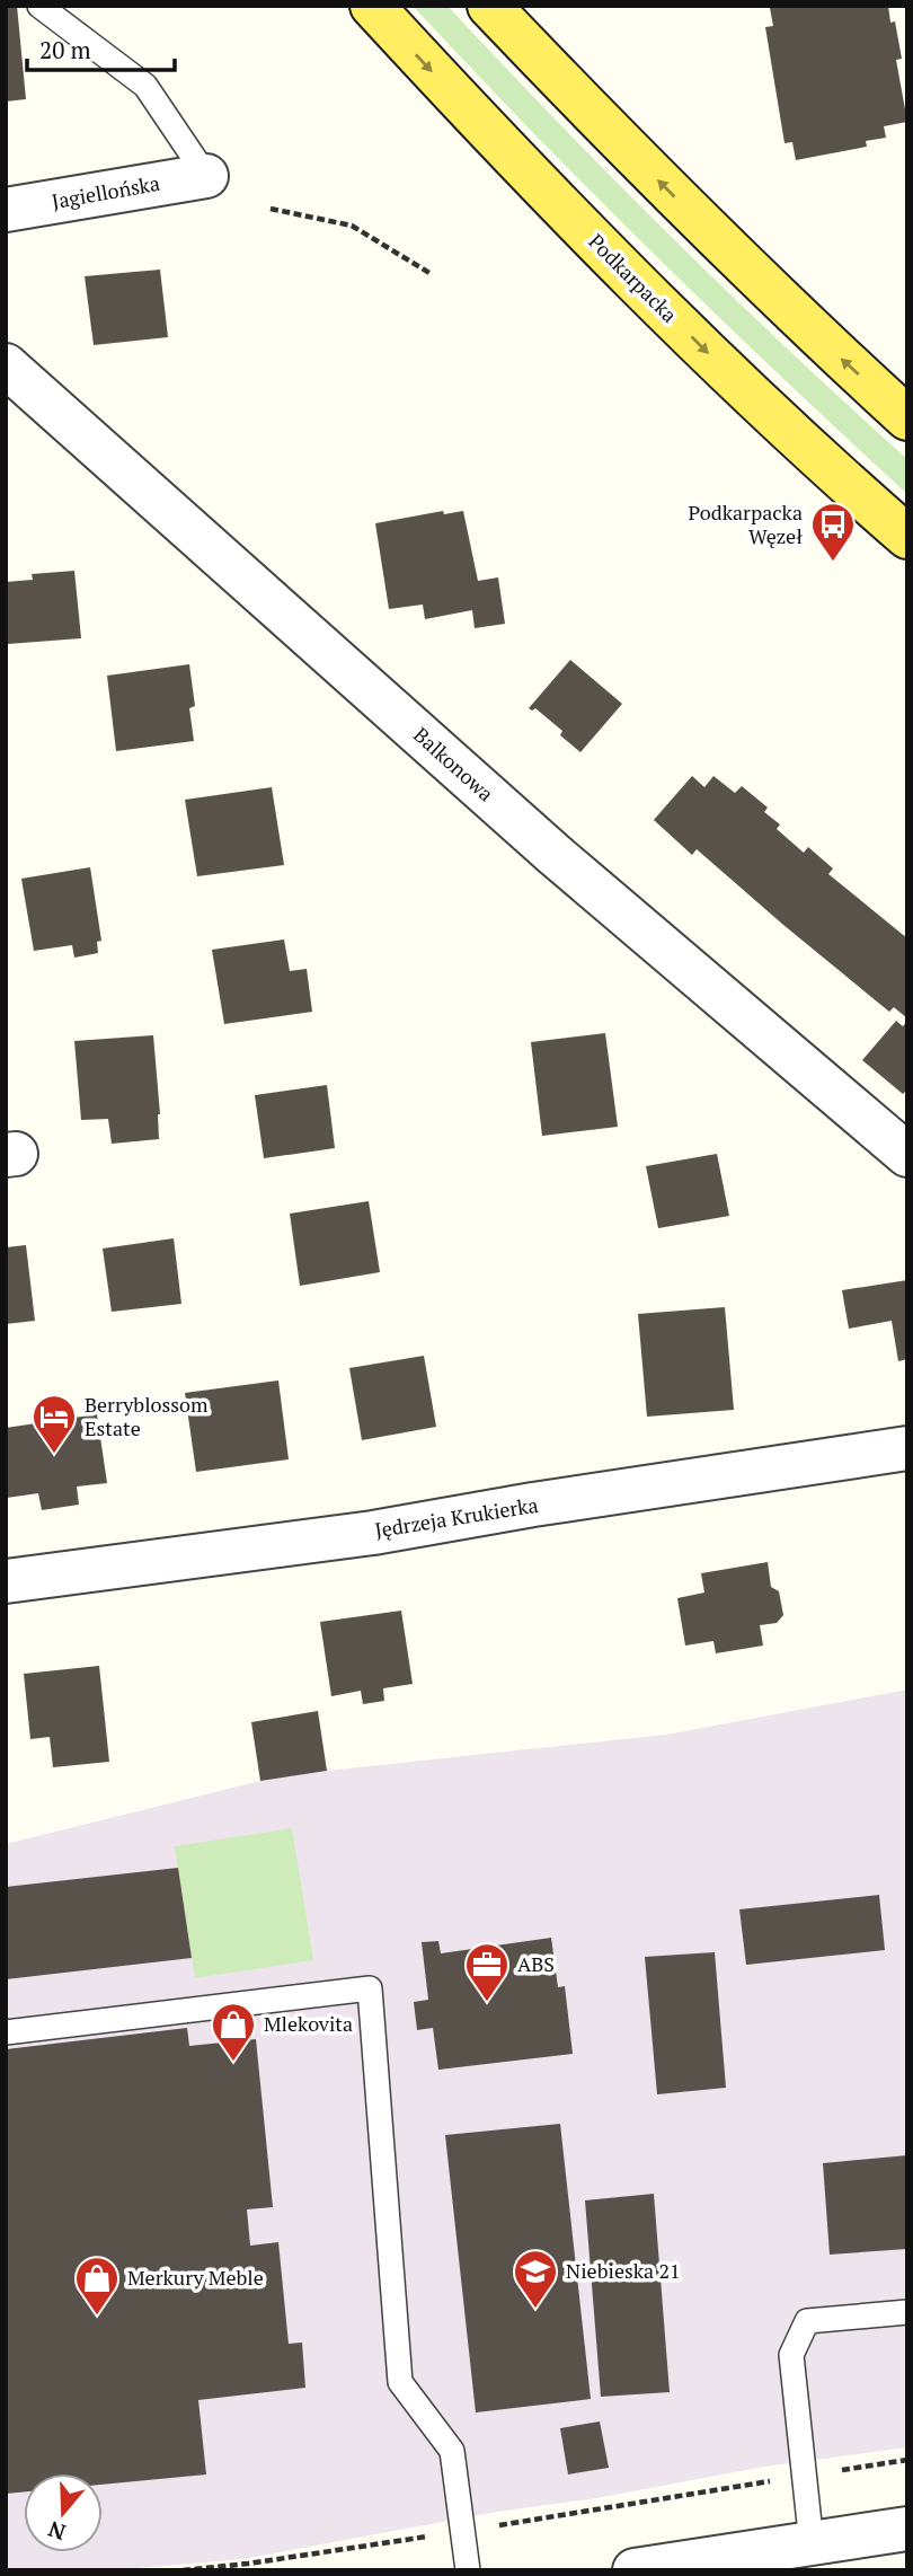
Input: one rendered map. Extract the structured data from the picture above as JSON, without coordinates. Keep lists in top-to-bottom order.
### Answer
{
  "streets": {
    "main road": ["Podkarpacka"],
    "street": ["Jagiellońska", "Balkonowa", "Jędrzeja Krukierka"]
  },
  "places": {
    "bus stop": ["Podkarpacka Węzeł"],
    "hotel": ["Berryblossom Estate"],
    "office": ["ABS"],
    "shop": ["Mlekovita", "Merkury Meble"],
    "school or university": ["Niebieska 21"]
  },
  "scale_bar": "20 m",
  "north": "bottom"
}
